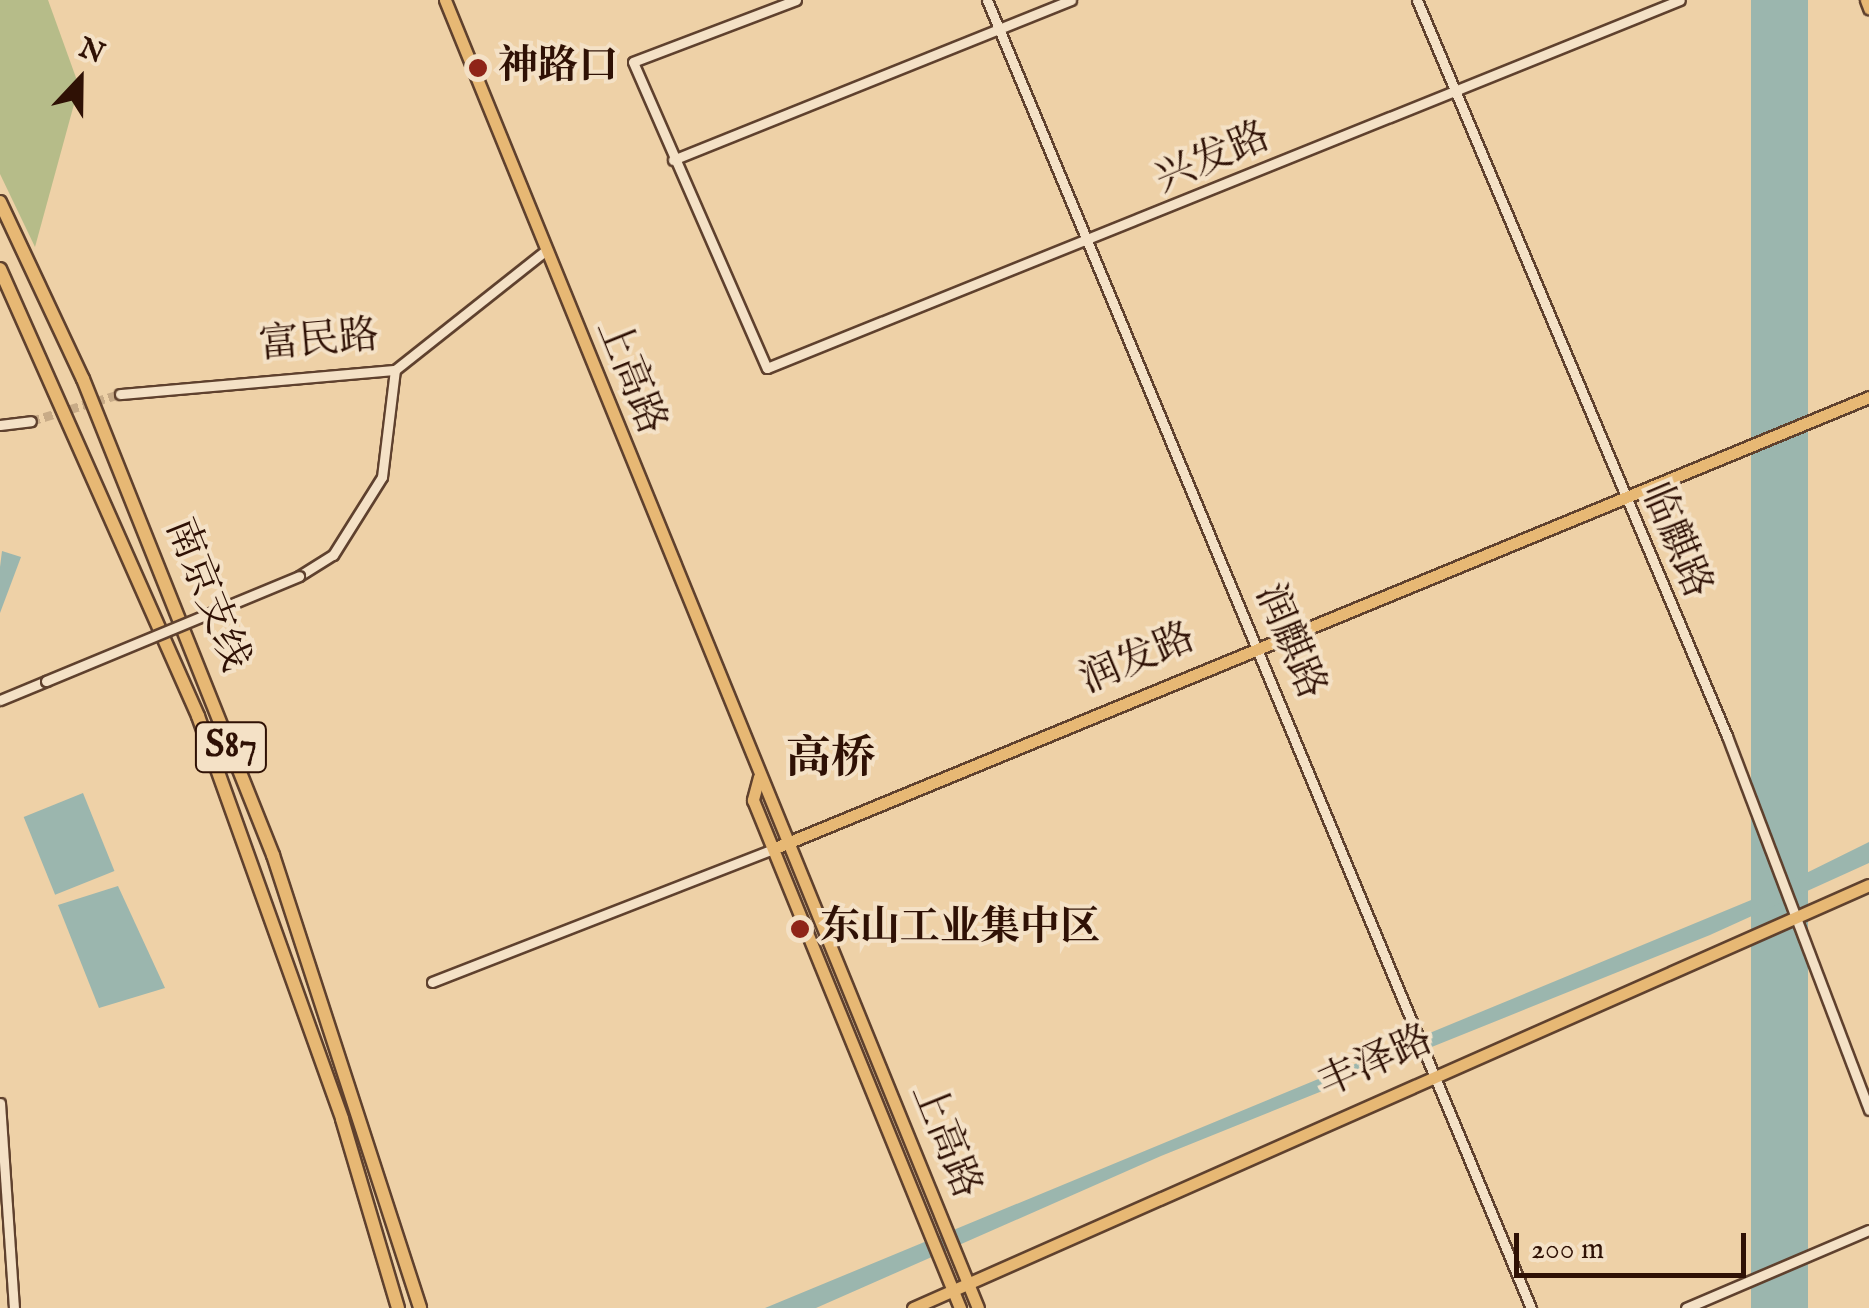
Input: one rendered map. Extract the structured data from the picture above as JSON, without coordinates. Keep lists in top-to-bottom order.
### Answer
{
  "streets": {
    "highway": ["南京支线", "S87"],
    "main road": ["上高路", "润发路", "丰泽路"],
    "street": [
      "兴发路",
      "富民路",
      "临麒路",
      "润麒路"
    ]
  },
  "crossings": [
    ["兴发路", "临麒路"],
    ["兴发路", "润麒路"],
    ["富民路", "上高路"],
    ["上高路", "润发路"],
    ["上高路", "丰泽路"],
    ["临麒路", "润发路"],
    ["临麒路", "丰泽路"],
    ["润麒路", "润发路"],
    ["润麒路", "丰泽路"]
  ],
  "districts": ["高桥"],
  "places": ["神路口", "东山工业集中区"],
  "scale_bar": "200 m",
  "north": "top"
}
